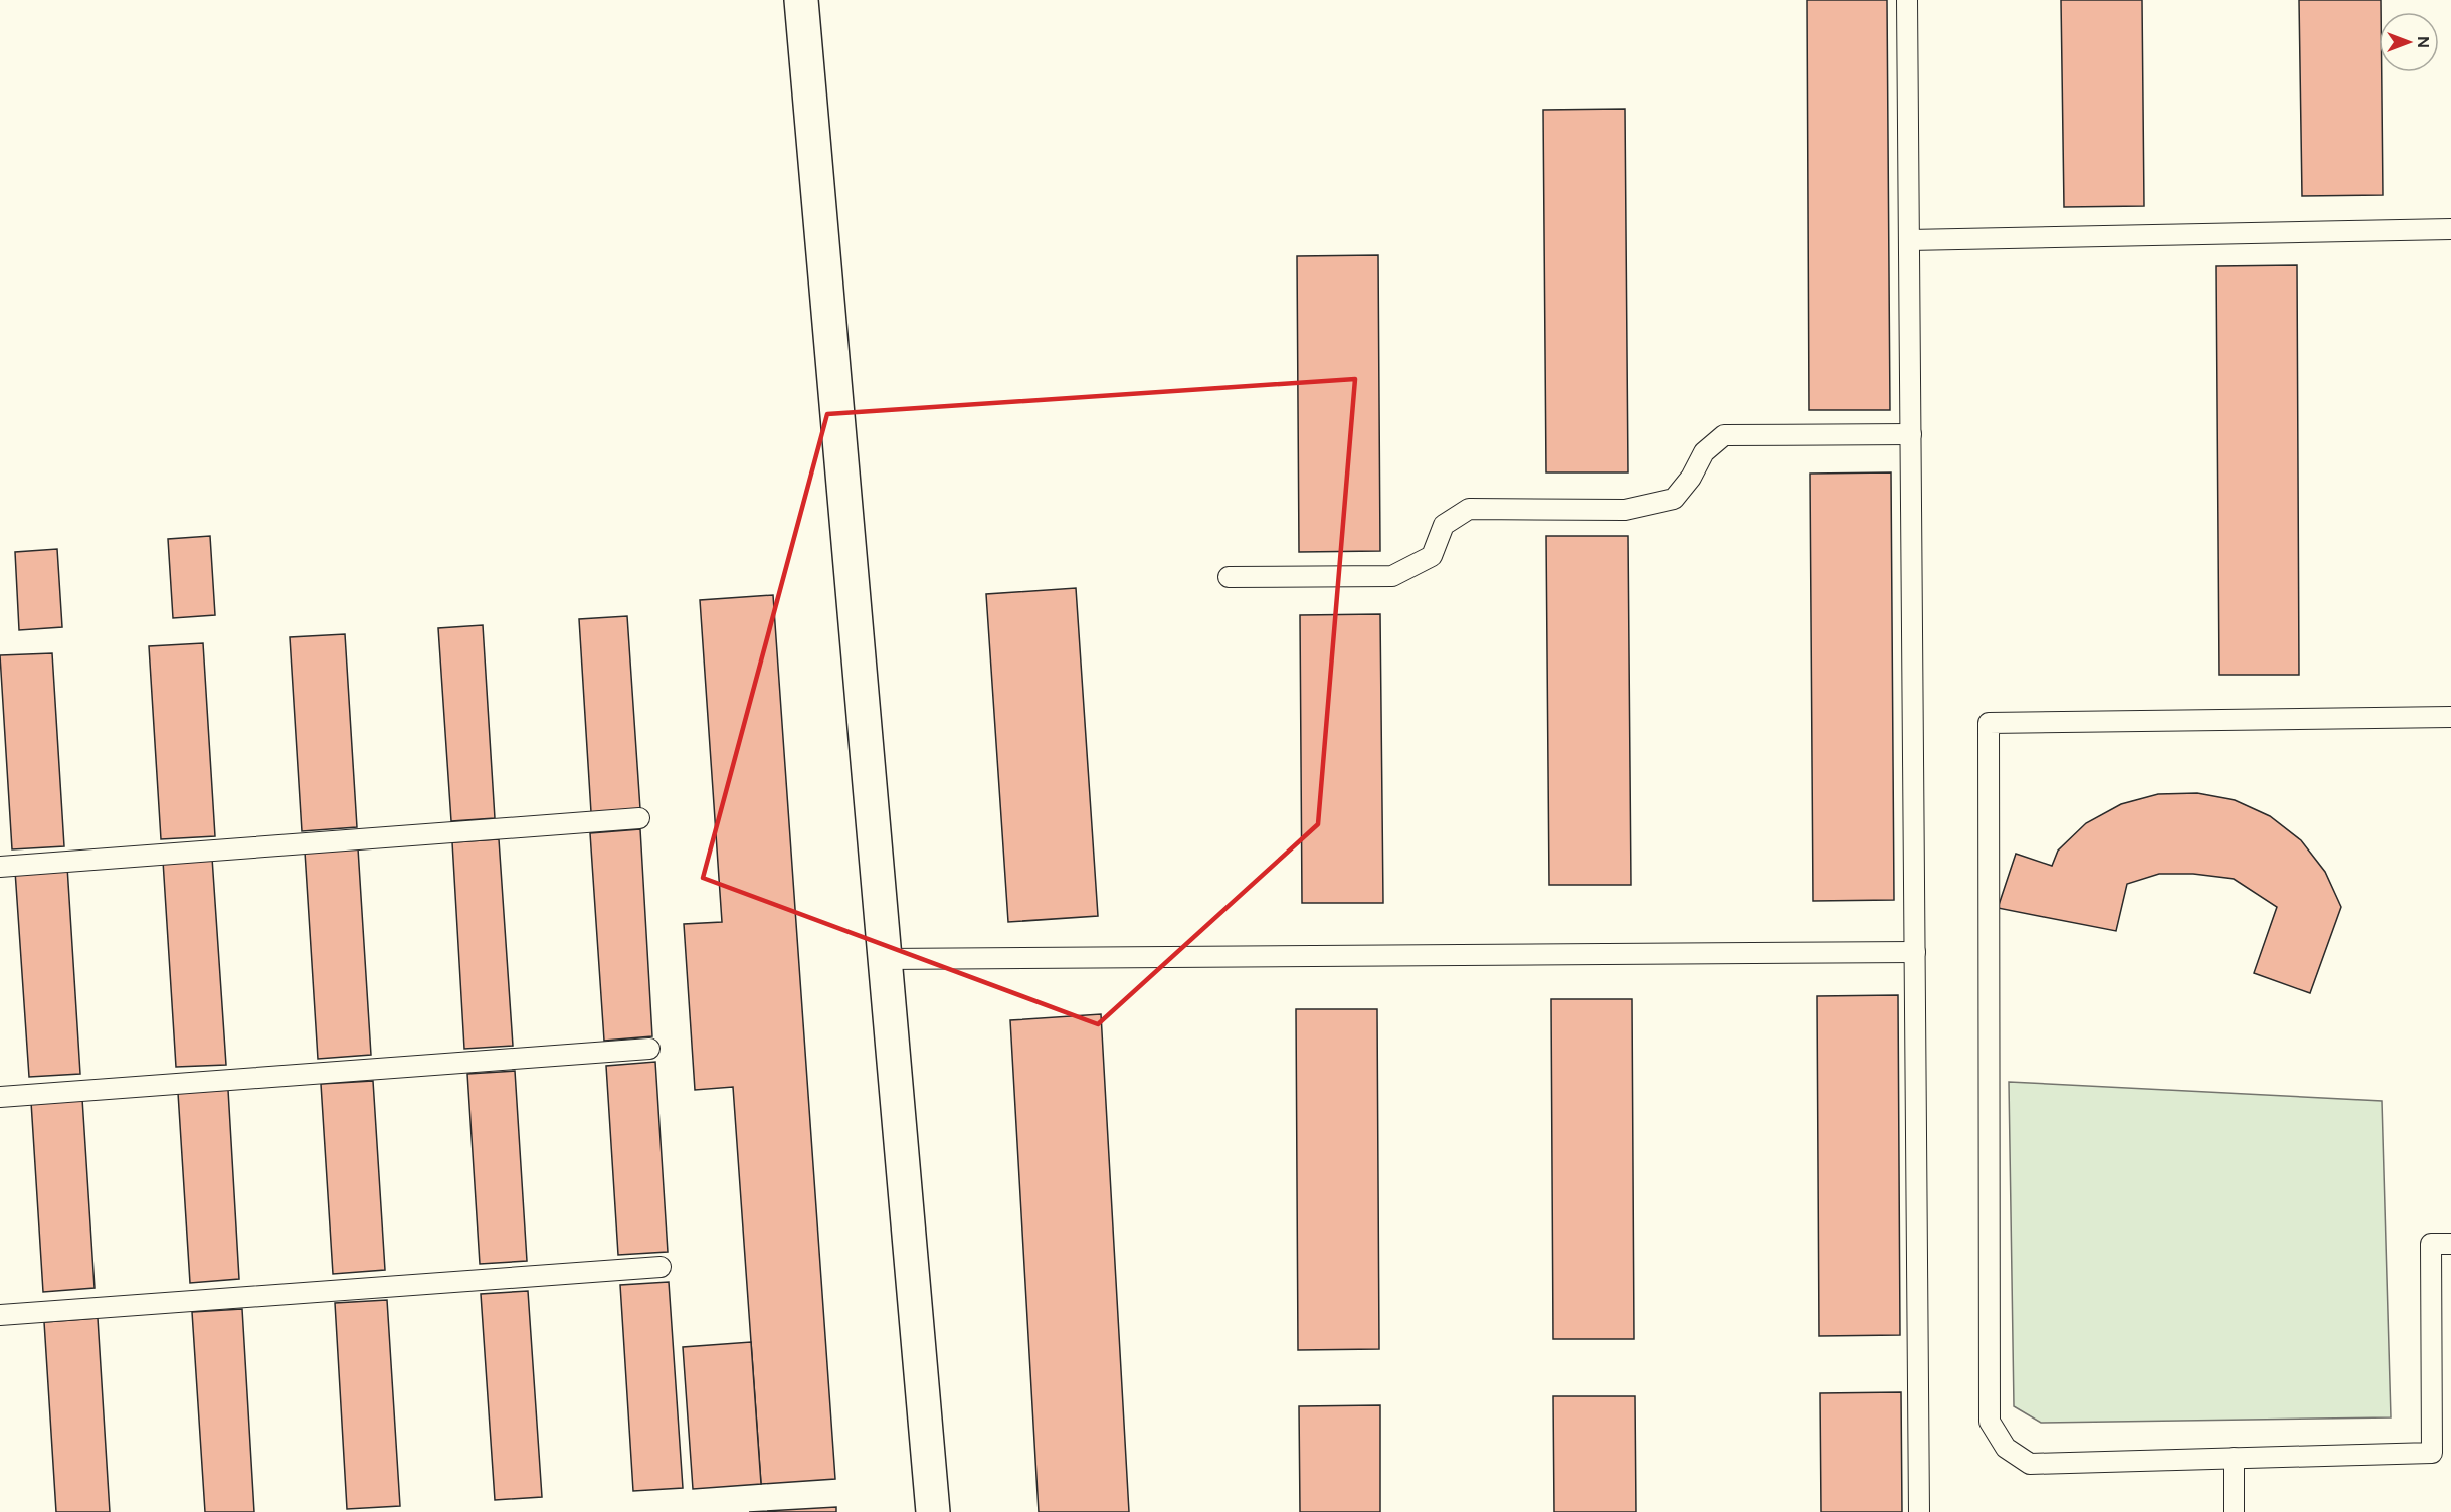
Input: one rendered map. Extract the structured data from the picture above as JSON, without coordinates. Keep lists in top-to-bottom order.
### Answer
{
  "north": "right"
}
